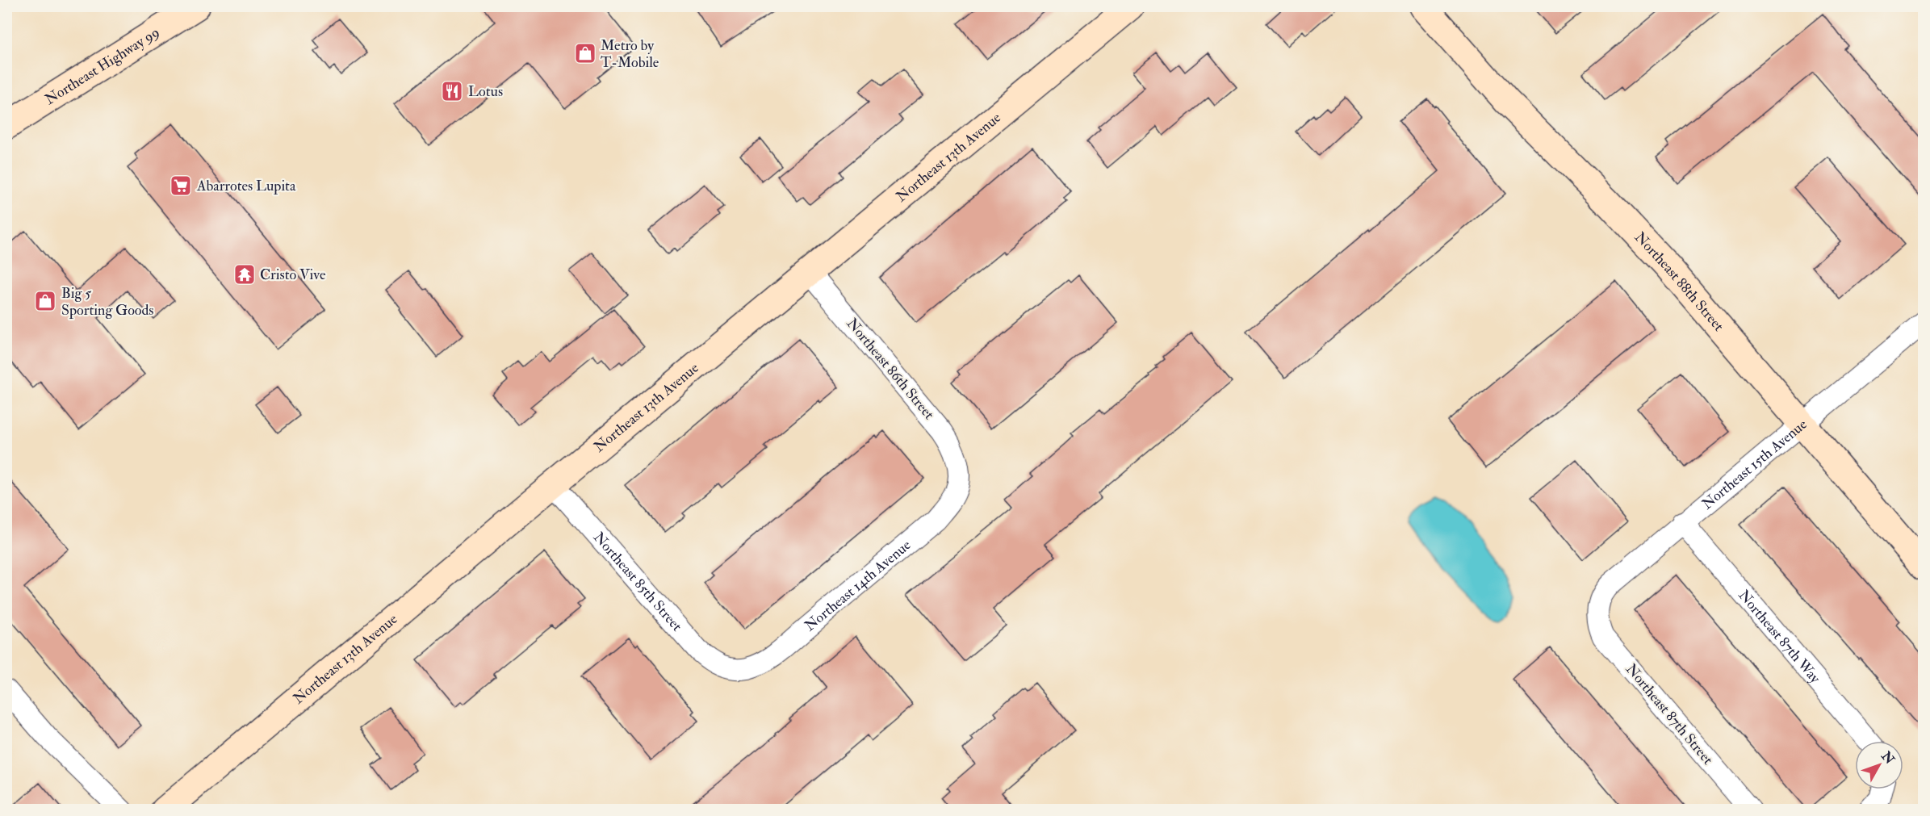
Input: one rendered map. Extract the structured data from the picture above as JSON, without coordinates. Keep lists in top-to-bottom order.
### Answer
{
  "streets": {
    "street": [
      "Northeast Highway 99",
      "Northeast 13th Avenue",
      "Northeast 88th Street",
      "Northeast 86th Street",
      "Northeast 15th Avenue",
      "Northeast 85th Street",
      "Northeast 14th Avenue",
      "Northeast 87th Way",
      "Northeast 87th Street"
    ]
  },
  "crossings": [
    ["Northeast 13th Avenue", "Northeast 86th Street"],
    ["Northeast 13th Avenue", "Northeast 85th Street"],
    ["Northeast 88th Street", "Northeast 15th Avenue"],
    ["Northeast 86th Street", "Northeast 14th Avenue"],
    ["Northeast 15th Avenue", "Northeast 87th Way"],
    ["Northeast 15th Avenue", "Northeast 87th Street"],
    ["Northeast 85th Street", "Northeast 14th Avenue"]
  ],
  "places": {
    "shop": ["Metro by T-Mobile", "Big 5 Sporting Goods"],
    "restaurant": ["Lotus"],
    "supermarket": ["Abarrotes Lupita"],
    "temple": ["Cristo Vive"]
  },
  "north": "top right"
}
